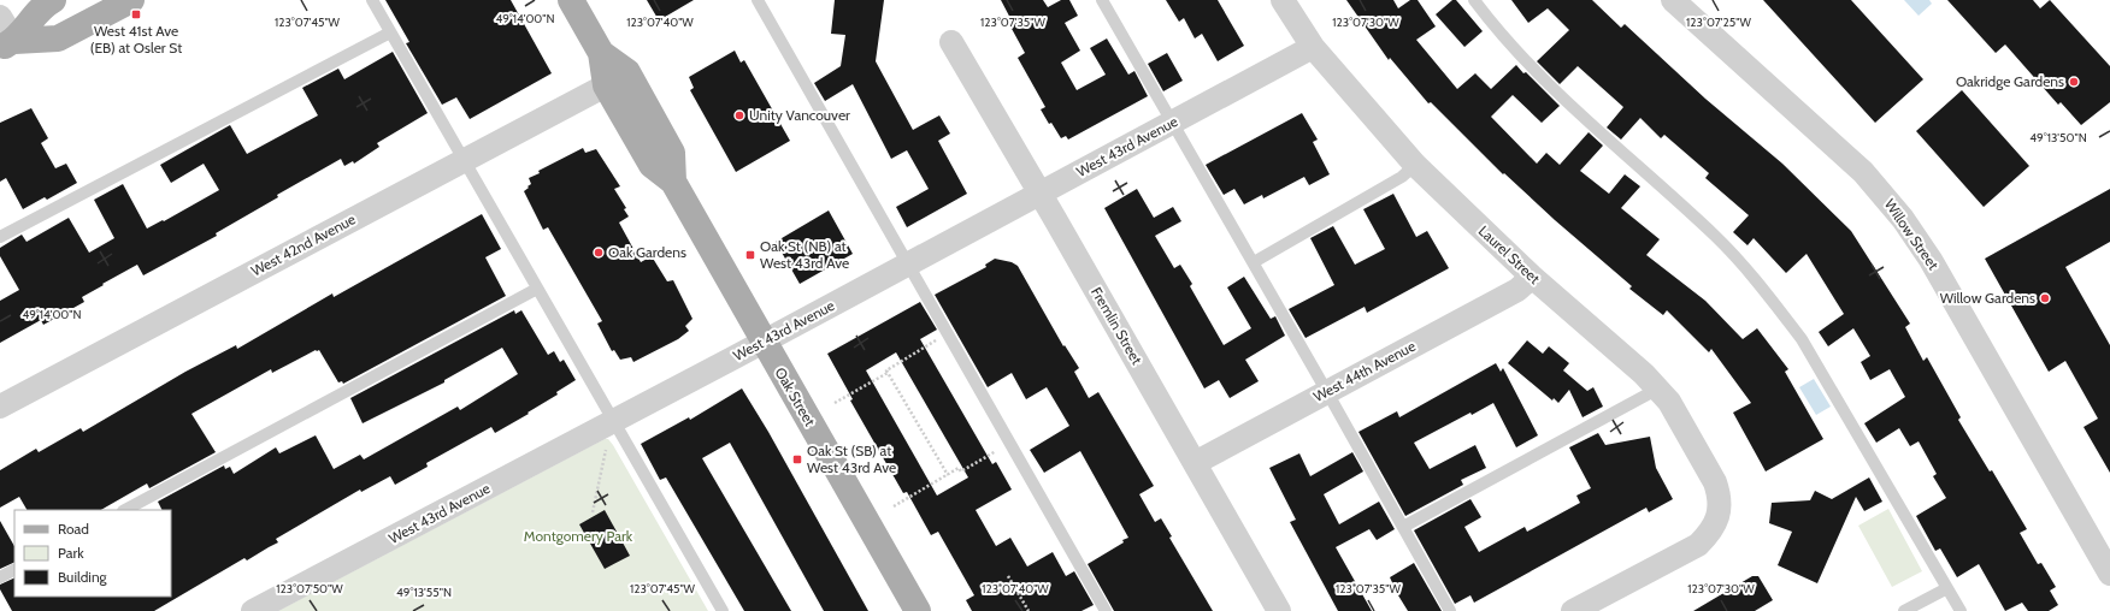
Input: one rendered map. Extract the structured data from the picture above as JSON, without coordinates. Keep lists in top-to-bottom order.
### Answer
{
  "streets": {
    "main road": ["Oak Street"],
    "street": [
      "West 43rd Avenue",
      "Willow Street",
      "West 42nd Avenue",
      "Laurel Street",
      "Fremlin Street",
      "West 44th Avenue"
    ]
  },
  "crossings": [
    ["West 43rd Avenue", "Laurel Street"],
    ["West 43rd Avenue", "Fremlin Street"],
    ["West 43rd Avenue", "Oak Street"],
    ["West 42nd Avenue", "Oak Street"],
    ["Laurel Street", "West 44th Avenue"],
    ["Fremlin Street", "West 44th Avenue"]
  ],
  "parks": ["Montgomery Park"],
  "places": {
    "transit": ["West 41st Ave (EB) at Osler St", "Oak St (NB) at West 43rd Ave", "Oak St (SB) at West 43rd Ave"],
    "other": [
      "Oakridge Gardens",
      "Unity Vancouver",
      "Oak Gardens",
      "Willow Gardens"
    ]
  },
  "legend": ["Road", "Park", "Building"],
  "coordinates": [
    "49°14'00\"N",
    "123°07'45\"W",
    "123°07'40\"W",
    "123°07'35\"W",
    "123°07'30\"W",
    "123°07'25\"W",
    "49°13'50\"N",
    "123°07'50\"W",
    "49°13'55\"N"
  ]
}
